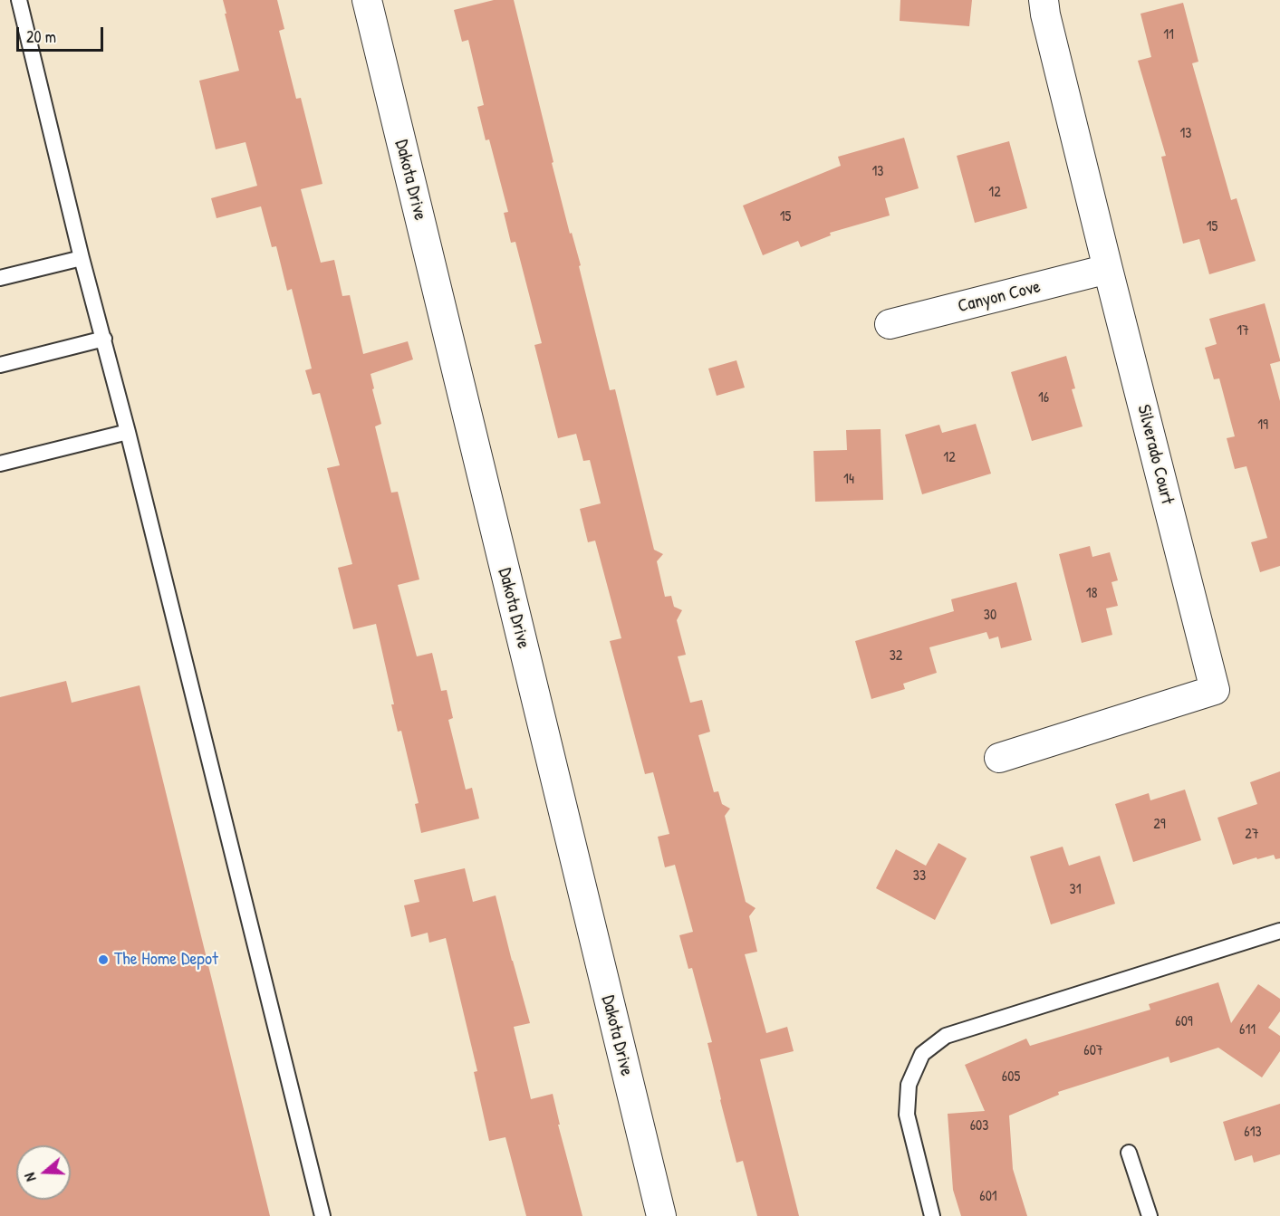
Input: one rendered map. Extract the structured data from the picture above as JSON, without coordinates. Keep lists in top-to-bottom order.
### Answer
{
  "streets": {
    "street": ["Dakota Drive", "Canyon Cove", "Silverado Court"]
  },
  "crossings": [
    ["Canyon Cove", "Silverado Court"]
  ],
  "places": ["The Home Depot"],
  "house_numbers": [
    "11",
    "13",
    "13",
    "12",
    "15",
    "15",
    "17",
    "16",
    "19",
    "12",
    "14",
    "18",
    "30",
    "32",
    "29",
    "27",
    "33",
    "31",
    "609",
    "611",
    "607",
    "605",
    "603",
    "613",
    "601"
  ],
  "scale_bar": "20 m",
  "north": "left"
}
